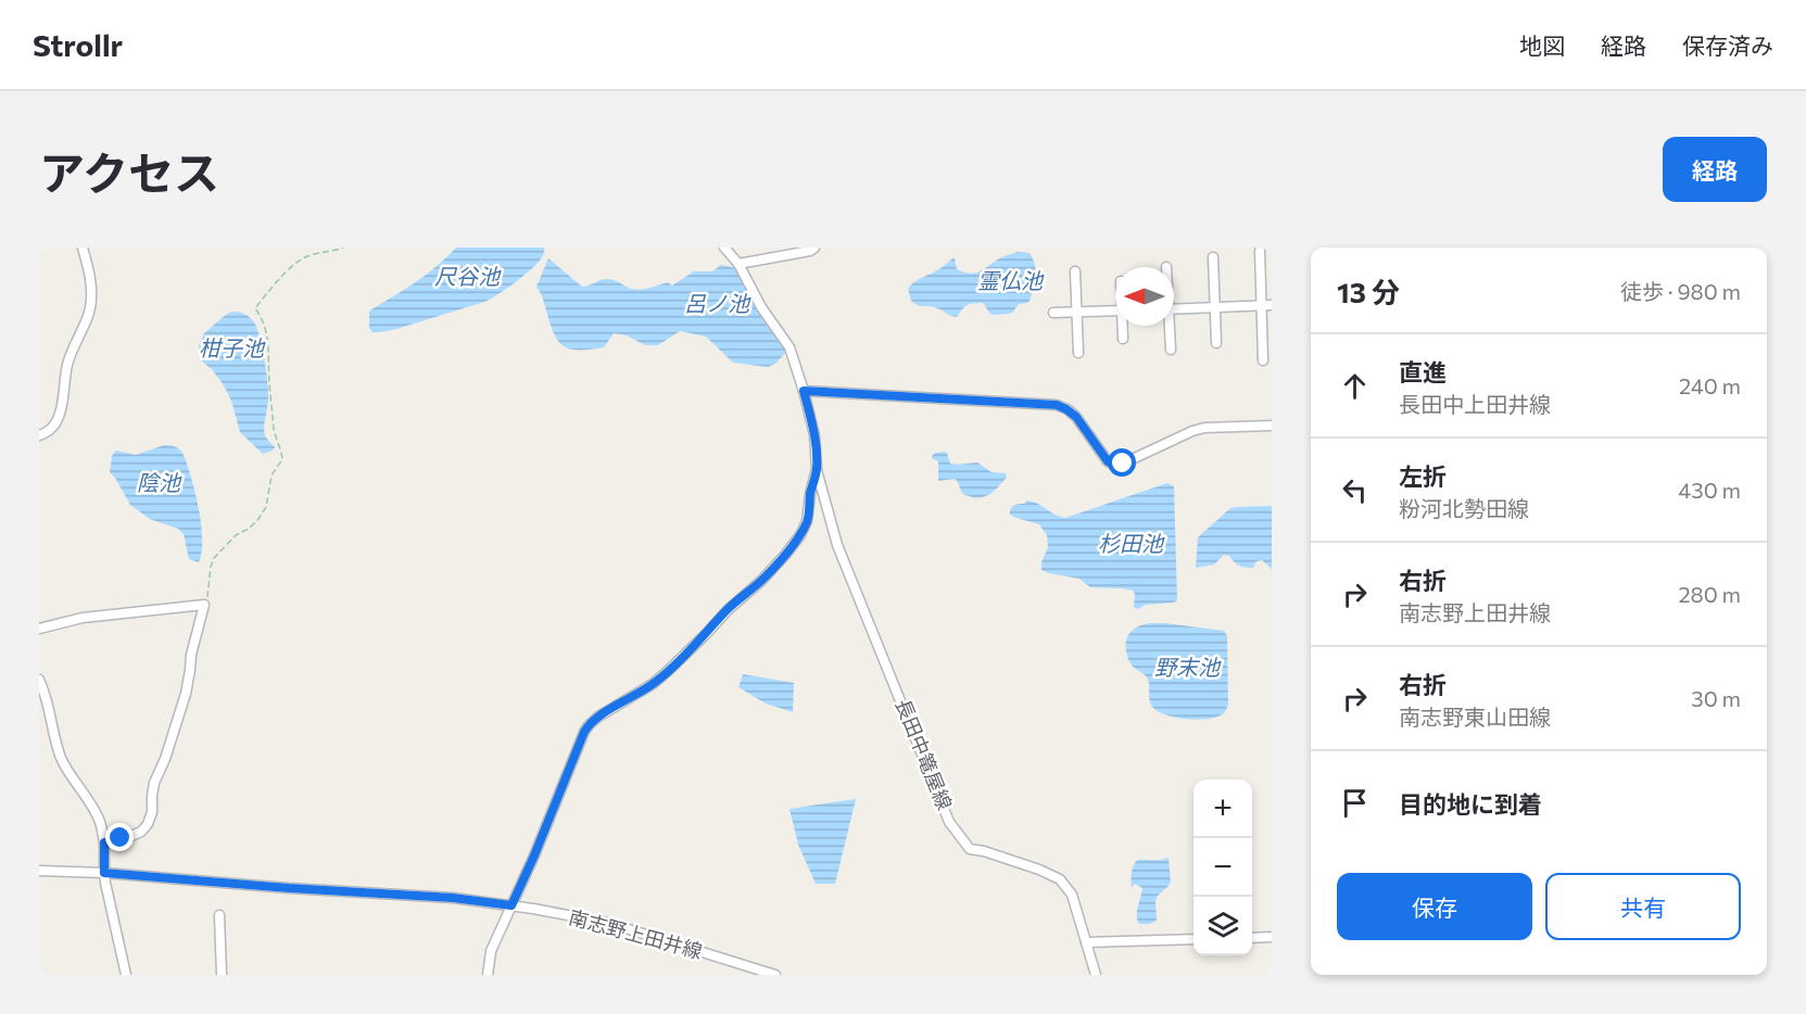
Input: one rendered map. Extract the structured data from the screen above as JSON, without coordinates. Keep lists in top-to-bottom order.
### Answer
{
  "streets": {
    "street": ["長田中篭屋線", "南志野上田井線"]
  },
  "water": [
    "尺谷池",
    "霊仏池",
    "呂ノ池",
    "柑子池",
    "陰池",
    "杉田池",
    "野末池"
  ],
  "north": "left",
  "page": {
    "header": "Strollr",
    "nav": ["地図", "経路", "保存済み"],
    "title": "アクセス",
    "buttons": [
      "経路",
      ["保存", "共有"]
    ],
    "heading": ["13 分", "徒歩 · 980 m"],
    "list": [
      ["直進", "長田中上田井線", "240 m"],
      ["左折", "粉河北勢田線", "430 m"],
      ["右折", "南志野上田井線", "280 m"],
      ["右折", "南志野東山田線", "30 m"],
      "目的地に到着"
    ],
    "map_buttons": ["+", "−"]
  }
}
